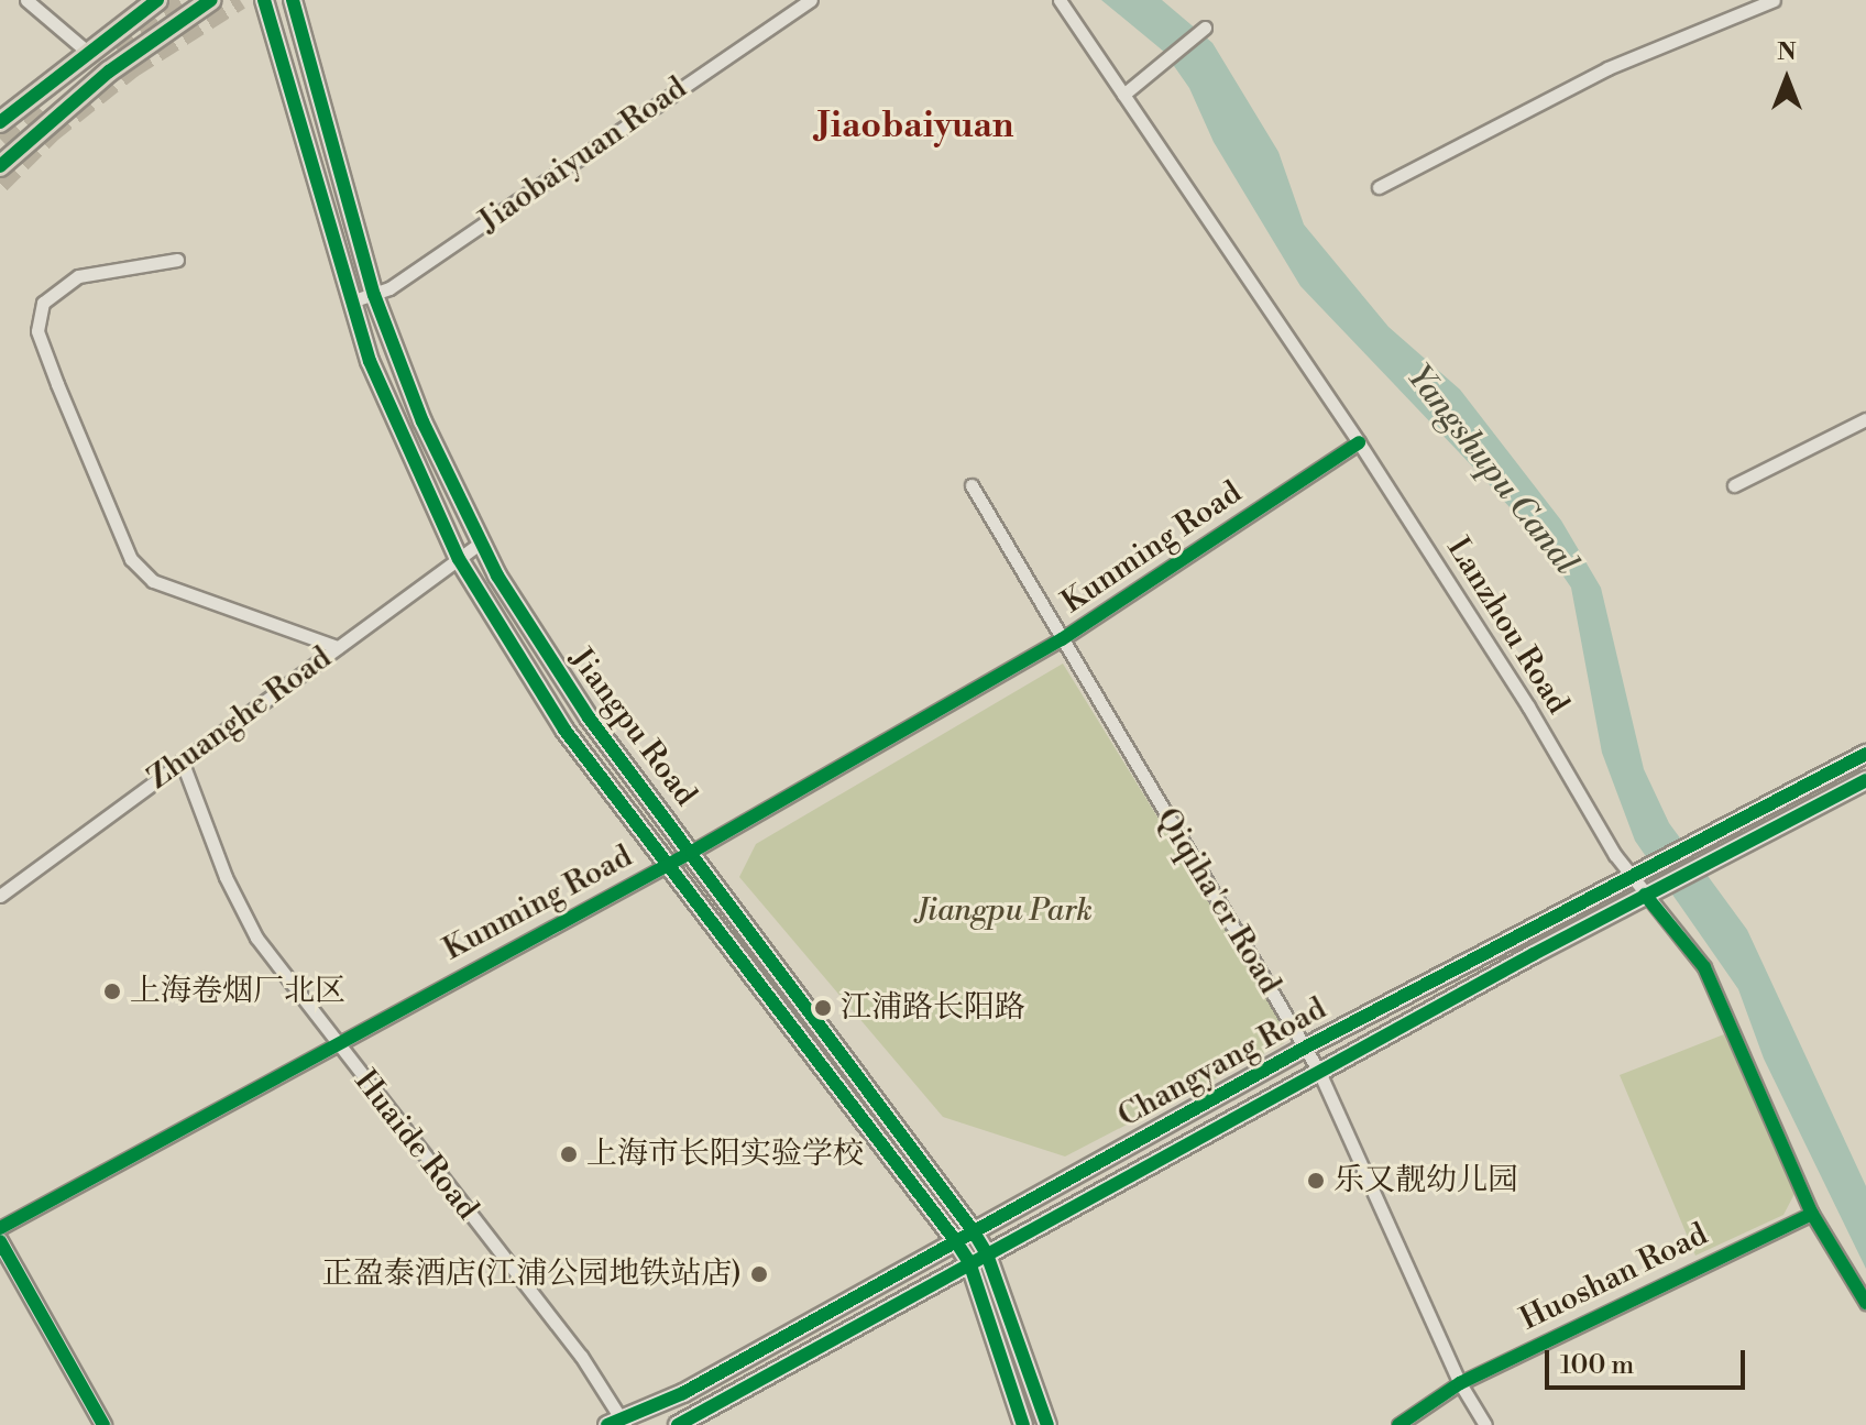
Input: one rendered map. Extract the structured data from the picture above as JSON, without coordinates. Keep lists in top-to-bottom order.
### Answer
{
  "streets": {
    "main road": ["Jiangpu Road", "Changyang Road"],
    "street": [
      "Jiaobaiyuan Road",
      "Kunming Road",
      "Lanzhou Road",
      "Zhuanghe Road",
      "Qiqiha'er Road",
      "Huaide Road",
      "Huoshan Road"
    ]
  },
  "crossings": [
    ["Jiaobaiyuan Road", "Jiangpu Road"],
    ["Kunming Road", "Lanzhou Road"],
    ["Kunming Road", "Jiangpu Road"],
    ["Kunming Road", "Qiqiha'er Road"],
    ["Kunming Road", "Huaide Road"],
    ["Lanzhou Road", "Changyang Road"],
    ["Lanzhou Road", "Huoshan Road"],
    ["Zhuanghe Road", "Jiangpu Road"],
    ["Zhuanghe Road", "Huaide Road"],
    ["Jiangpu Road", "Changyang Road"],
    ["Qiqiha'er Road", "Changyang Road"],
    ["Qiqiha'er Road", "Huoshan Road"],
    ["Changyang Road", "Huaide Road"]
  ],
  "districts": ["Jiaobaiyuan"],
  "water": ["Yangshupu Canal"],
  "parks": ["Jiangpu Park"],
  "places": [
    "上海卷烟厂北区",
    "江浦路长阳路",
    "上海市长阳实验学校",
    "乐又靓幼儿园",
    "正盈泰酒店(江浦公园地铁站店)"
  ],
  "scale_bar": "100 m",
  "north": "top"
}
